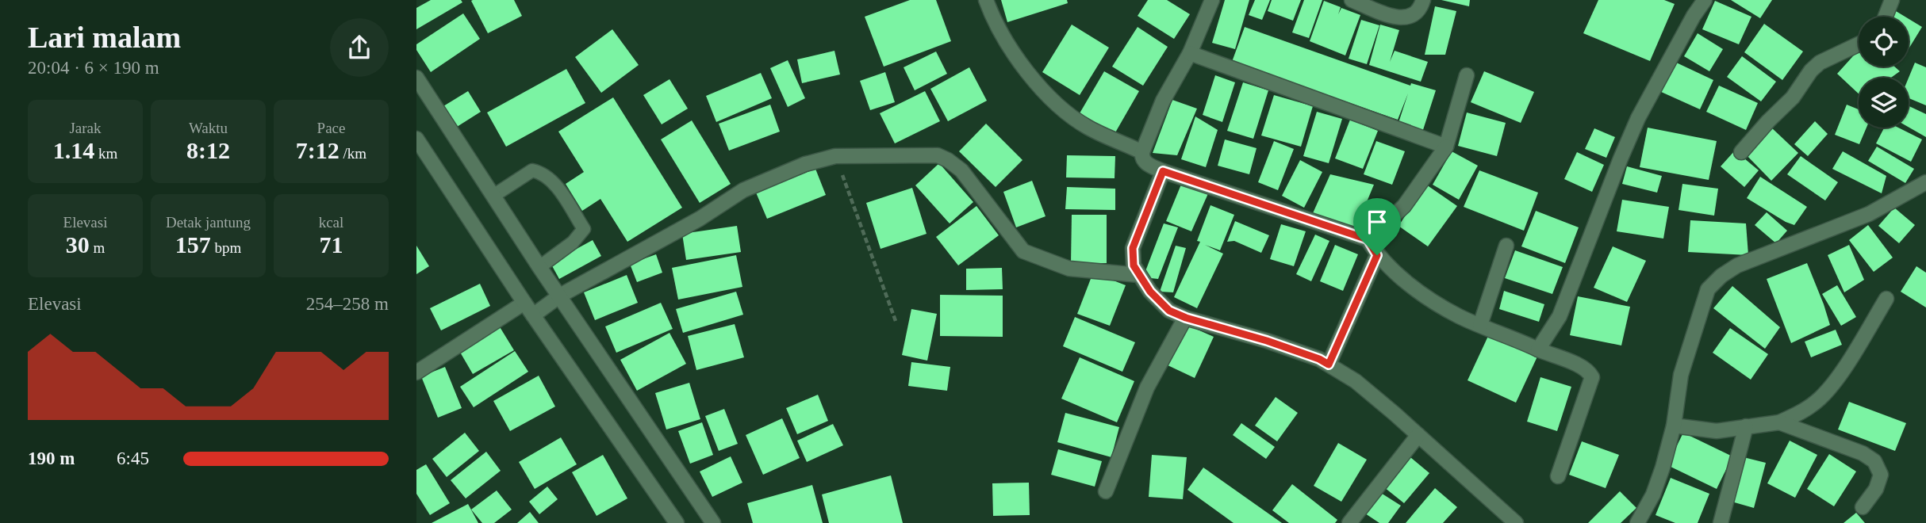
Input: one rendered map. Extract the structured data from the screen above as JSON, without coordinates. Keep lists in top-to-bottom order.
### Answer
{
  "page": {
    "heading": ["Lari malam", "20:04 · 6 × 190 m"],
    "stats": [
      ["Jarak", "1.14 km"],
      ["Waktu", "8:12"],
      ["Pace", "7:12 /km"],
      ["Elevasi", "30 m"],
      ["Detak jantung", "157 bpm"],
      ["kcal", "71"]
    ],
    "chart": ["Elevasi", "254–258 m"],
    "list": [
      {
        "name": "190 m",
        "note": "6:45"
      }
    ]
  }
}
